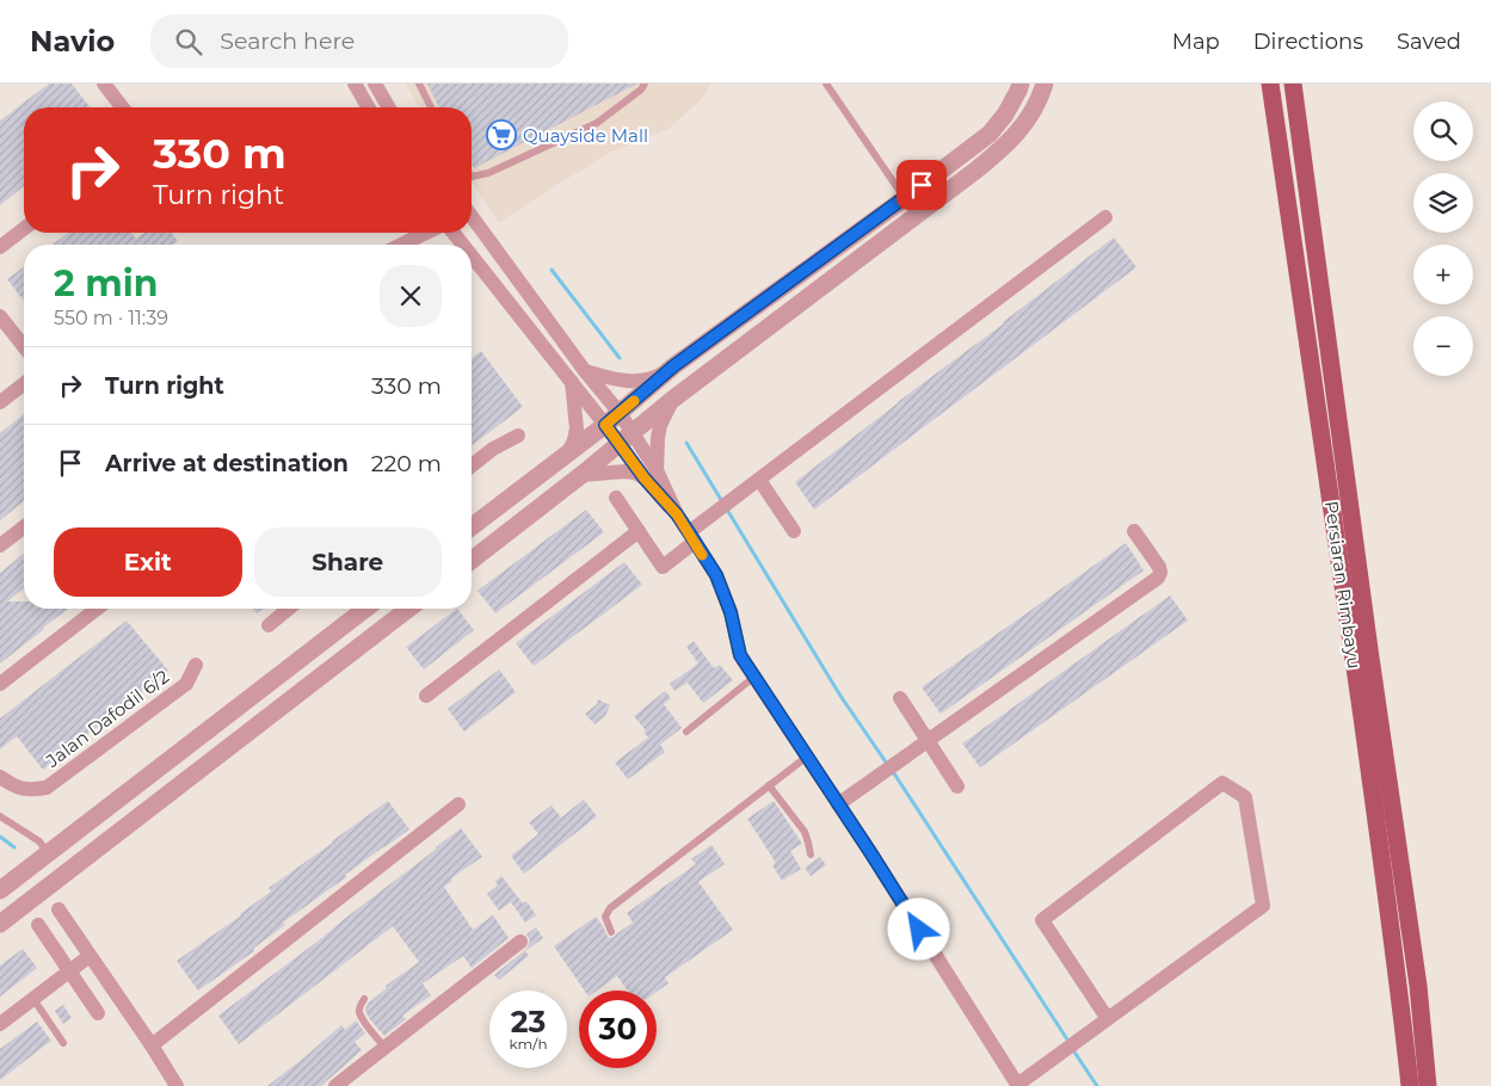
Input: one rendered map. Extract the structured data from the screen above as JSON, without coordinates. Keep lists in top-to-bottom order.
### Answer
{
  "streets": {
    "main road": ["Persiaran Rimbayu"],
    "street": ["Jalan Dafodil 6/2"]
  },
  "places": {
    "supermarket": ["Quayside Mall"]
  },
  "page": {
    "header": "Navio",
    "search": "Search here",
    "nav": ["Map", "Directions", "Saved"],
    "map_buttons": ["+", "−"],
    "turn": ["330 m", "Turn right"],
    "heading": ["2 min", "550 m · 11:39"],
    "list": [
      {
        "name": "Turn right",
        "value": "330 m"
      },
      {
        "name": "Arrive at destination",
        "value": "220 m"
      }
    ],
    "buttons": ["Exit", "Share"],
    "speed": "23 km/h",
    "limit": "30"
  }
}
